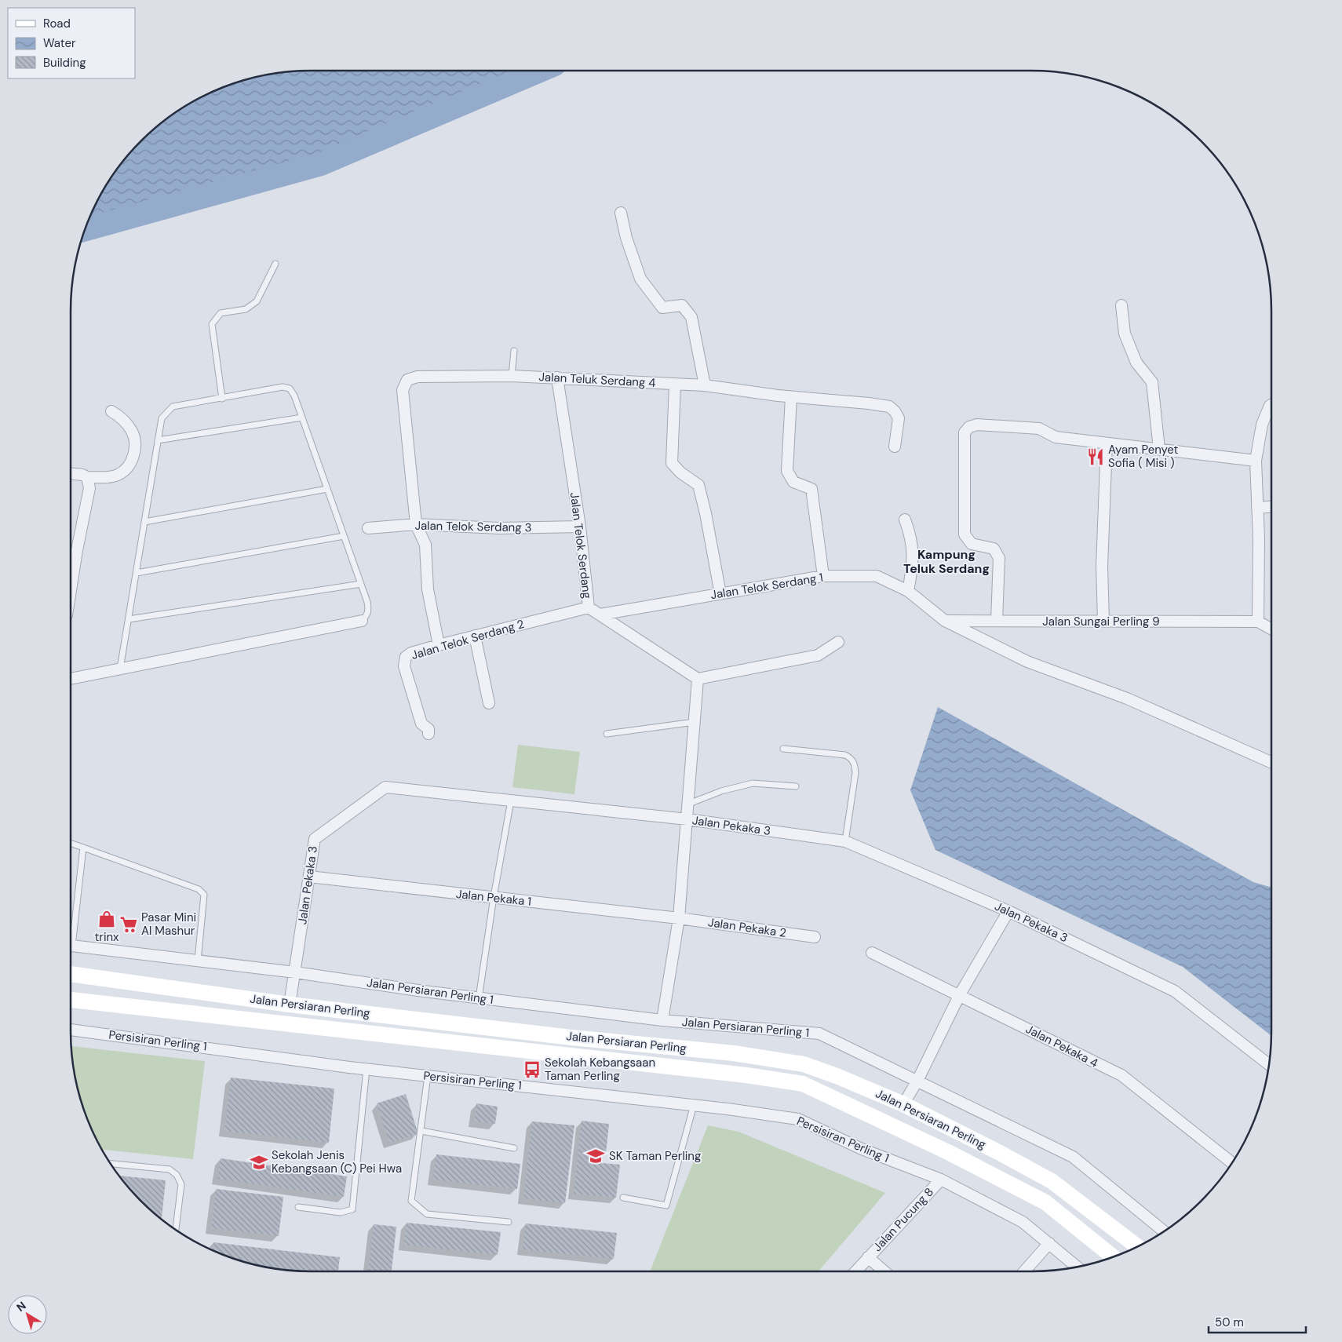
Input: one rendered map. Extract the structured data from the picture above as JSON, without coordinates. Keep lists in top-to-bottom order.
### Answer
{
  "streets": {
    "main road": ["Jalan Persiaran Perling"],
    "street": [
      "Jalan Teluk Serdang 4",
      "Jalan Telok Serdang 3",
      "Jalan Telok Serdang",
      "Jalan Telok Serdang 1",
      "Jalan Sungai Perling 9",
      "Jalan Telok Serdang 2",
      "Jalan Pekaka 3",
      "Jalan Pekaka 1",
      "Jalan Pekaka 2",
      "Jalan Persiaran Perling 1",
      "Persisiran Perling 1",
      "Jalan Pekaka 4",
      "Jalan Pucung 8"
    ]
  },
  "crossings": [
    ["Jalan Teluk Serdang 4", "Jalan Telok Serdang 3"],
    ["Jalan Teluk Serdang 4", "Jalan Telok Serdang"],
    ["Jalan Telok Serdang 3", "Jalan Telok Serdang"],
    ["Jalan Telok Serdang", "Jalan Telok Serdang 1"],
    ["Jalan Telok Serdang", "Jalan Telok Serdang 2"],
    ["Jalan Telok Serdang 1", "Jalan Sungai Perling 9"],
    ["Jalan Pekaka 3", "Jalan Pekaka 1"],
    ["Jalan Pekaka 3", "Jalan Persiaran Perling 1"],
    ["Jalan Pekaka 3", "Jalan Persiaran Perling"],
    ["Jalan Pekaka 1", "Jalan Pekaka 2"],
    ["Persisiran Perling 1", "Jalan Pucung 8"]
  ],
  "districts": ["Kampung Teluk Serdang"],
  "places": {
    "restaurant": ["Ayam Penyet Sofia ( Misi )"],
    "shop": ["trinx"],
    "supermarket": ["Pasar Mini Al Mashur"],
    "bus stop": ["Sekolah Kebangsaan Taman Perling"],
    "school or university": ["SK Taman Perling", "Sekolah Jenis Kebangsaan (C) Pei Hwa"]
  },
  "legend": ["Road", "Water", "Building"],
  "scale_bar": "50 m",
  "north": "top left"
}
